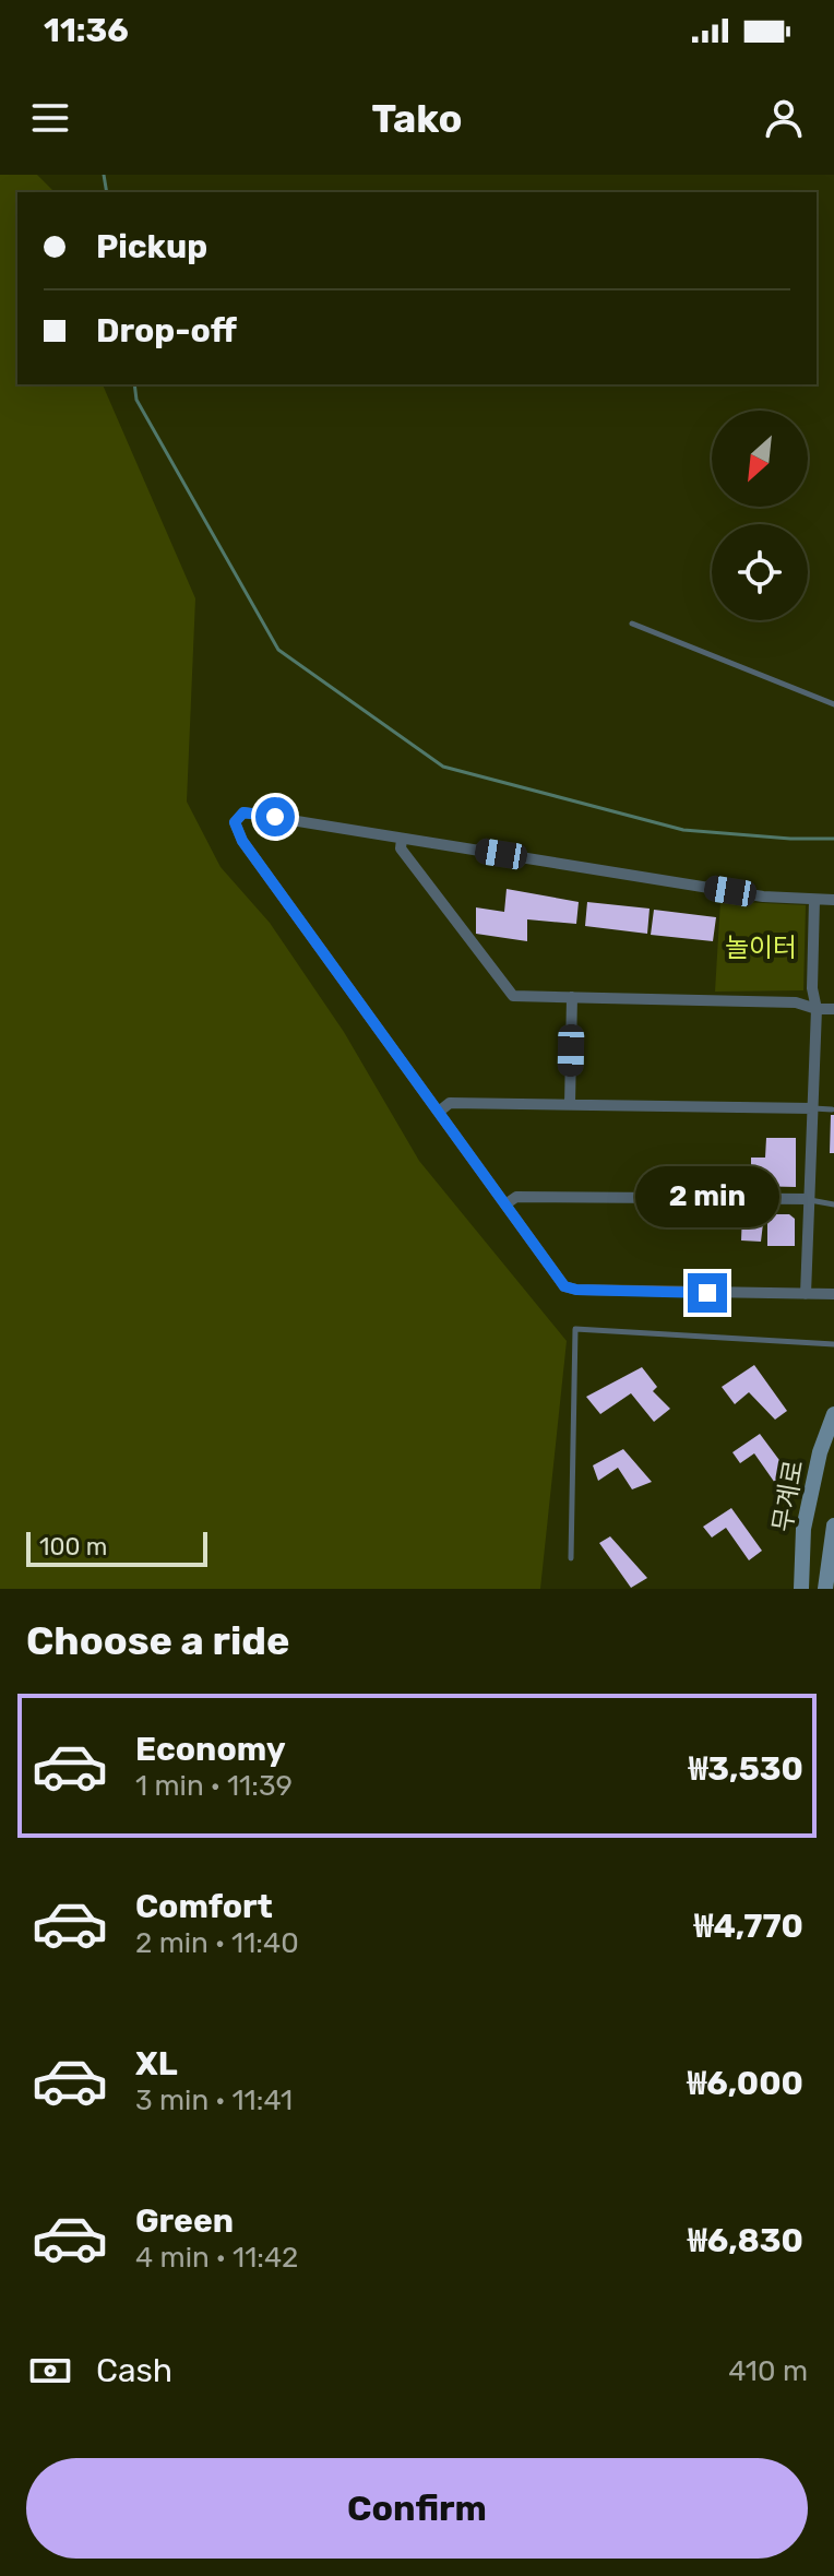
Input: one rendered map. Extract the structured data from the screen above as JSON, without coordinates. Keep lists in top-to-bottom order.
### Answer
{
  "streets": {
    "main road": ["무계로"]
  },
  "parks": ["놀이터"],
  "scale_bar": "100 m",
  "north": "bottom left",
  "page": {
    "status": "11:36",
    "header": "Tako",
    "banner": ["Pickup", "Drop-off"],
    "bubble": "2 min",
    "scale": "100 m",
    "heading": "Choose a ride",
    "list": [
      {
        "name": "Economy",
        "note": "1 min · 11:39",
        "value": "₩3,530"
      },
      {
        "name": "Comfort",
        "note": "2 min · 11:40",
        "value": "₩4,770"
      },
      {
        "name": "XL",
        "note": "3 min · 11:41",
        "value": "₩6,000"
      },
      {
        "name": "Green",
        "note": "4 min · 11:42",
        "value": "₩6,830"
      }
    ],
    "pay": ["Cash", "410 m"],
    "buttons": "Confirm"
  }
}
